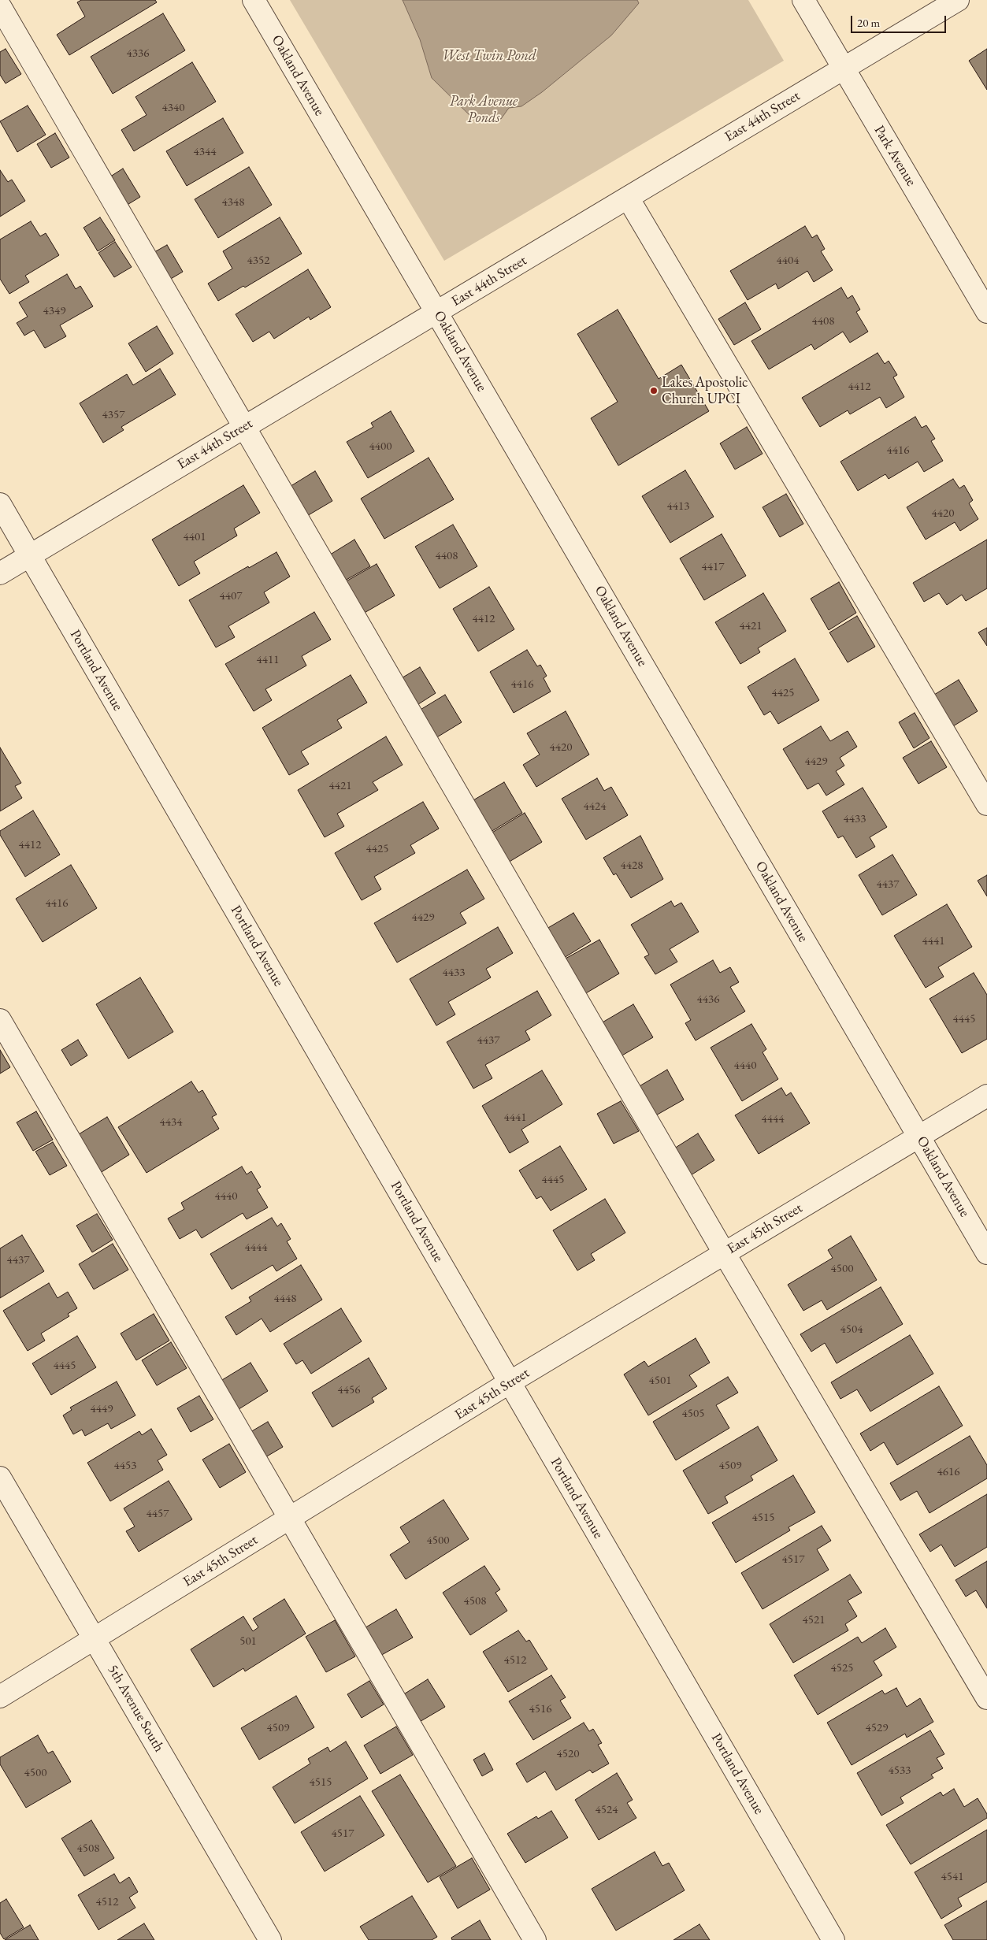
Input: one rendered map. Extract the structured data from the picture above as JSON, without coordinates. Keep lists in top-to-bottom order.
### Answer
{
  "streets": {
    "street": [
      "Oakland Avenue",
      "East 44th Street",
      "Park Avenue",
      "Portland Avenue",
      "East 45th Street",
      "5th Avenue South"
    ]
  },
  "crossings": [
    ["Oakland Avenue", "East 44th Street"],
    ["Oakland Avenue", "East 45th Street"],
    ["East 44th Street", "Park Avenue"],
    ["East 44th Street", "Portland Avenue"],
    ["Portland Avenue", "East 45th Street"],
    ["East 45th Street", "5th Avenue South"]
  ],
  "water": ["West Twin Pond"],
  "parks": ["Park Avenue Ponds"],
  "places": ["Lakes Apostolic Church UPCI"],
  "house_numbers": [
    "4336",
    "4340",
    "4344",
    "4348",
    "4352",
    "4404",
    "4349",
    "4408",
    "4412",
    "4357",
    "4400",
    "4416",
    "4413",
    "4420",
    "4401",
    "4408",
    "4417",
    "4407",
    "4412",
    "4421",
    "4411",
    "4416",
    "4425",
    "4420",
    "4429",
    "4421",
    "4424",
    "4433",
    "4412",
    "4425",
    "4428",
    "4437",
    "4416",
    "4429",
    "4441",
    "4433",
    "4436",
    "4445",
    "4437",
    "4440",
    "4441",
    "4444",
    "4434",
    "4445",
    "4440",
    "4444",
    "4437",
    "4500",
    "4448",
    "4504",
    "4445",
    "4501",
    "4456",
    "4449",
    "4505",
    "4453",
    "4509",
    "4616",
    "4457",
    "4515",
    "4500",
    "4517",
    "4508",
    "4521",
    "501",
    "4512",
    "4525",
    "4516",
    "4509",
    "4529",
    "4520",
    "4533",
    "4500",
    "4515",
    "4524",
    "4517",
    "4508",
    "4541",
    "4512"
  ],
  "scale_bar": "20 m"
}
